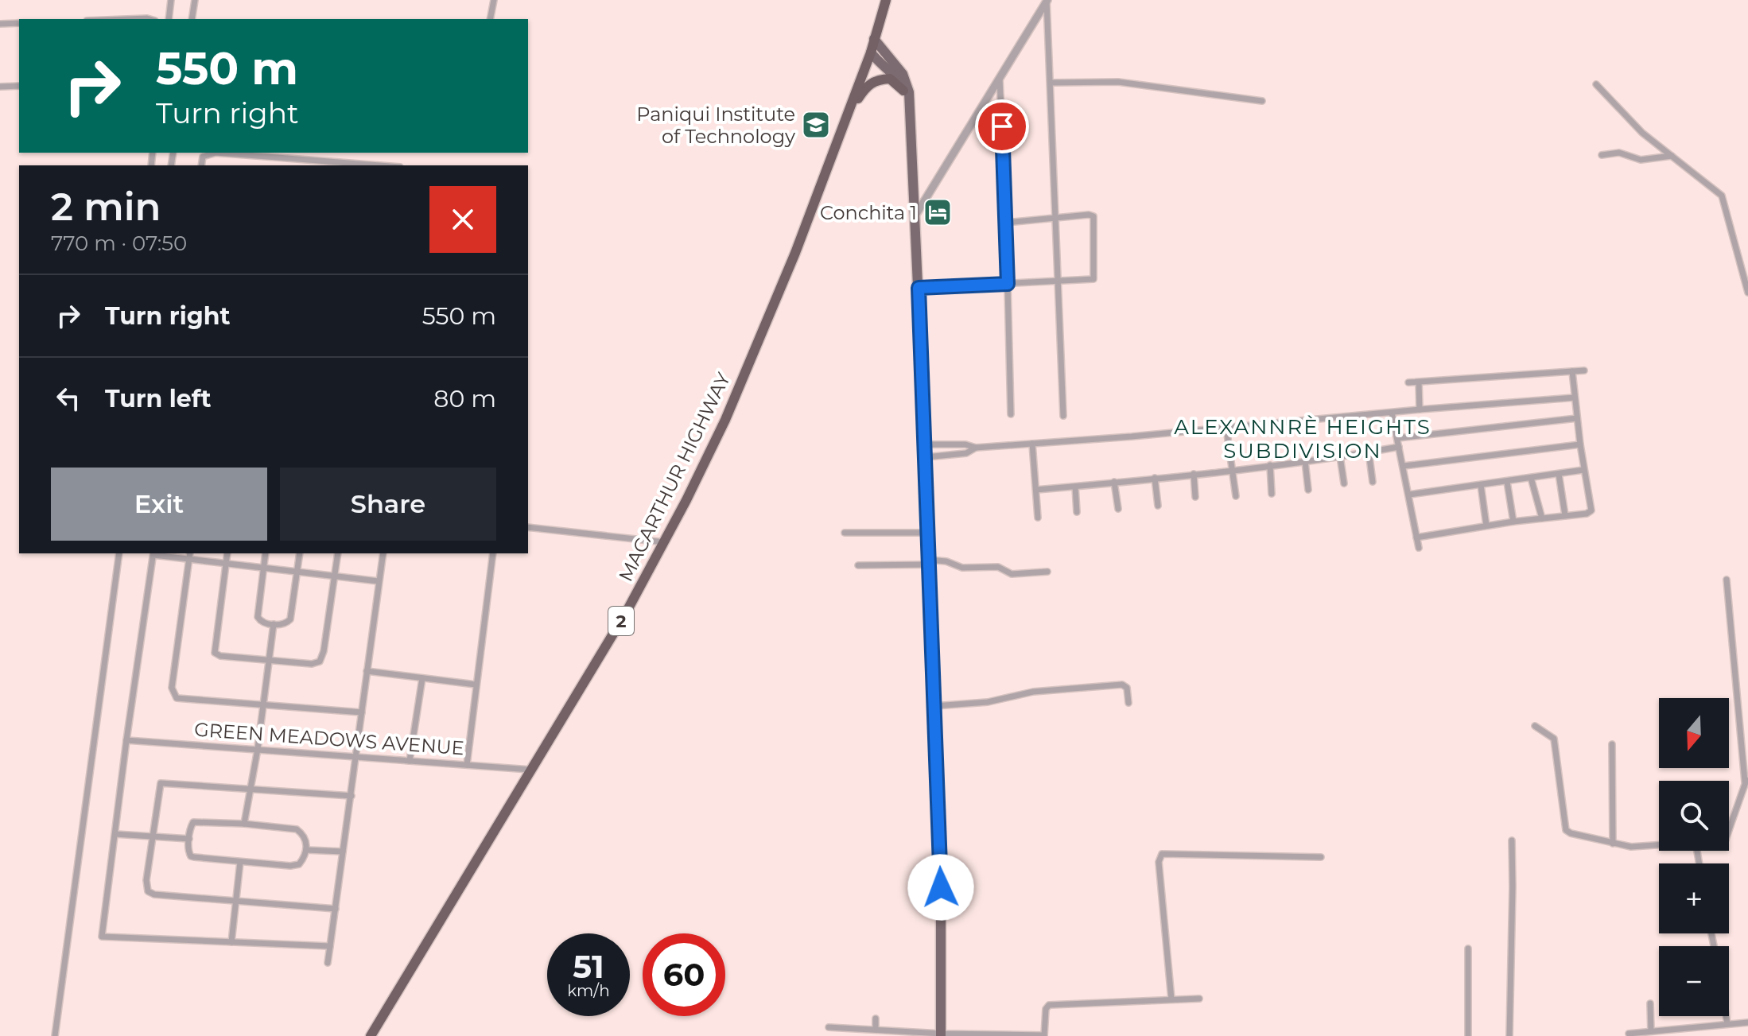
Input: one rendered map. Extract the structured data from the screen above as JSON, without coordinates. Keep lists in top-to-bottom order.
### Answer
{
  "streets": {
    "highway": ["MACARTHUR HIGHWAY", "2"],
    "street": ["GREEN MEADOWS AVENUE"]
  },
  "crossings": [
    ["MACARTHUR HIGHWAY", "GREEN MEADOWS AVENUE"]
  ],
  "districts": ["ALEXANNRÈ HEIGHTS SUBDIVISION"],
  "places": {
    "school or university": ["Paniqui Institute of Technology"],
    "hotel": ["Conchita 1"]
  },
  "north": "bottom",
  "page": {
    "turn": ["550 m", "Turn right"],
    "heading": ["2 min", "770 m · 07:50"],
    "list": [
      {
        "name": "Turn right",
        "value": "550 m"
      },
      {
        "name": "Turn left",
        "value": "80 m"
      }
    ],
    "buttons": ["Exit", "Share"],
    "map_buttons": ["+", "−"],
    "speed": "51 km/h",
    "limit": "60"
  }
}
